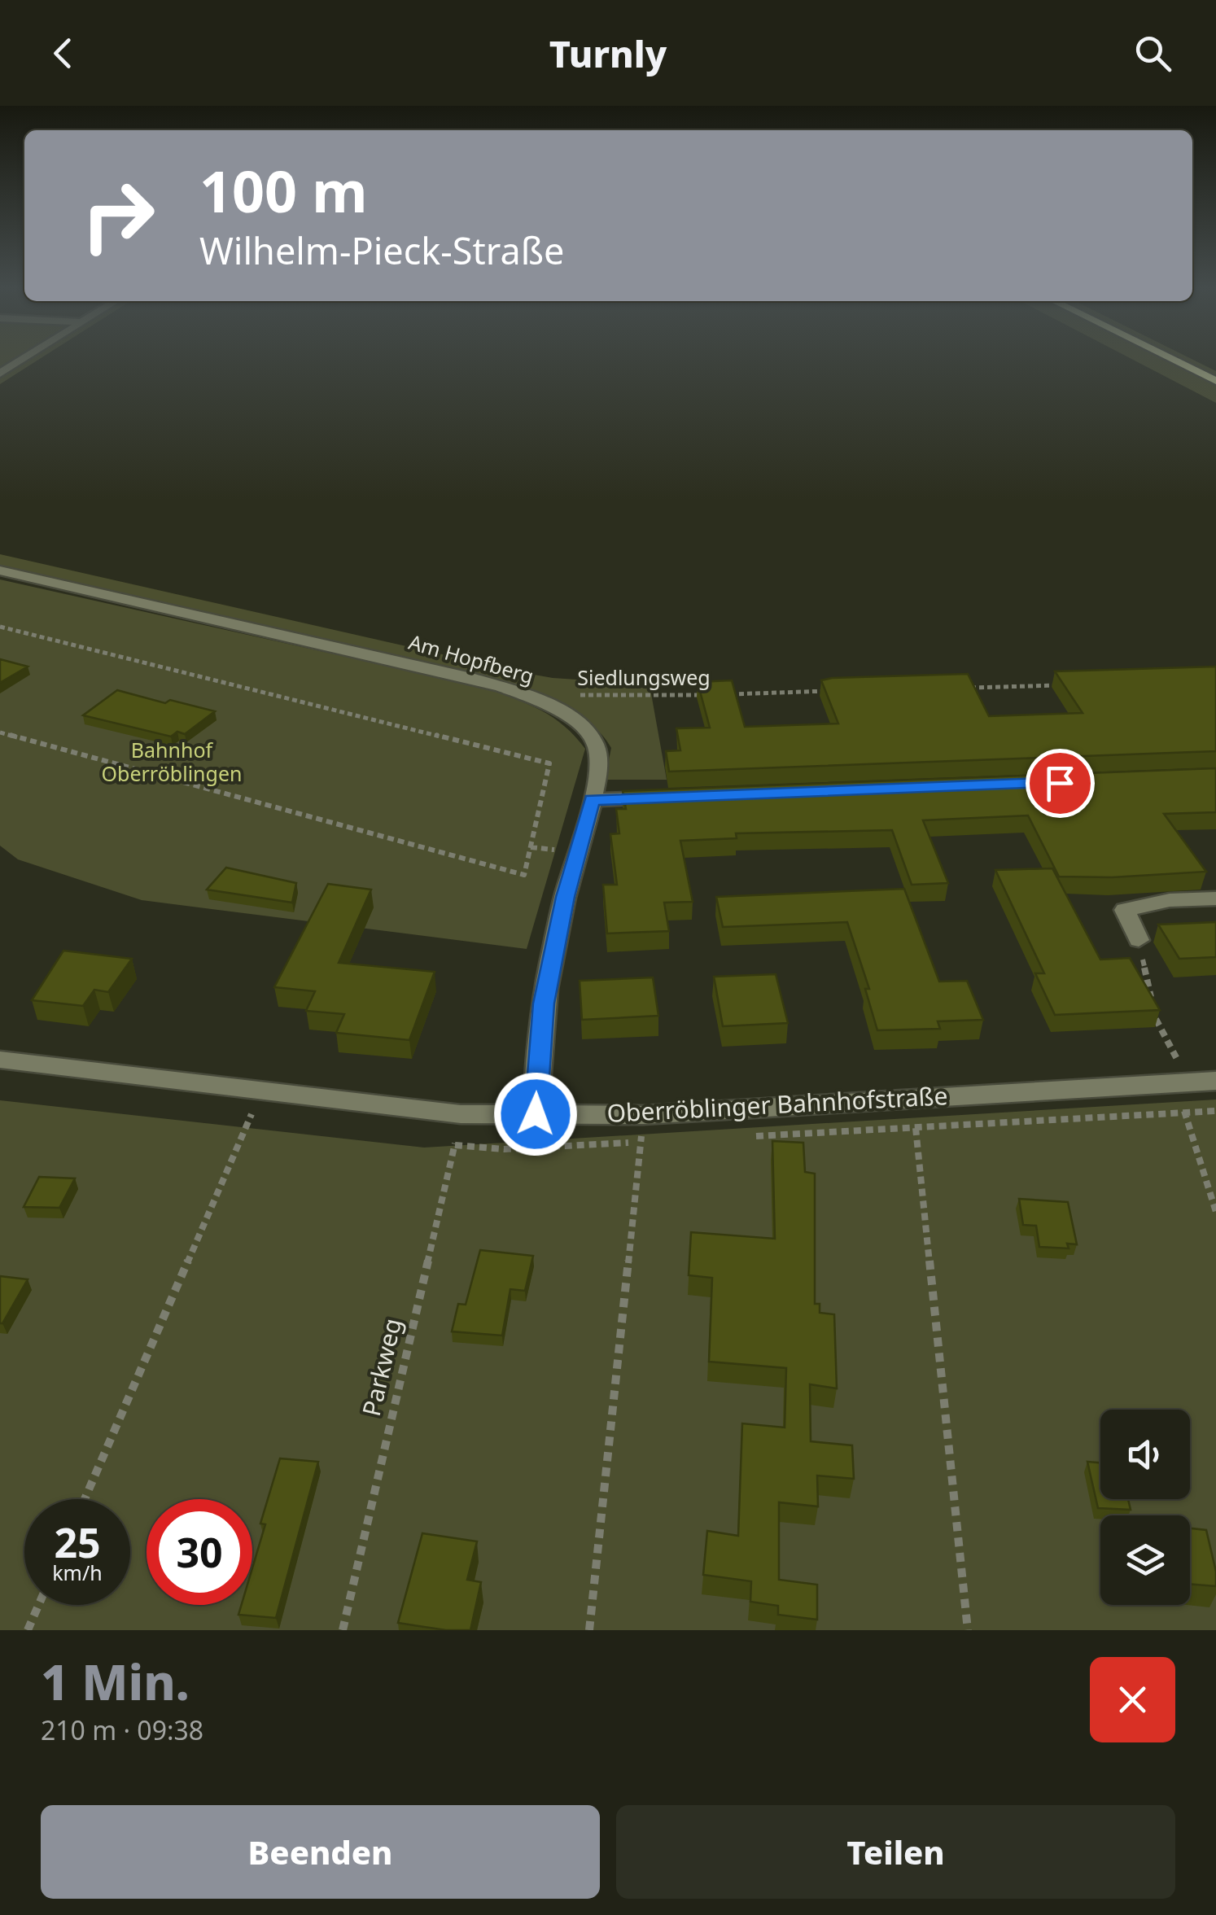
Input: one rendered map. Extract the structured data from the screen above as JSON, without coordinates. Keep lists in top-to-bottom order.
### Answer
{
  "streets": {
    "street": ["Am Hopfberg", "Oberröblinger Bahnhofstraße"],
    "path": ["Siedlungsweg", "Parkweg"]
  },
  "crossings": [
    ["Am Hopfberg", "Oberröblinger Bahnhofstraße"],
    ["Oberröblinger Bahnhofstraße", "Parkweg"]
  ],
  "parks": ["Bahnhof Oberröblingen"],
  "page": {
    "header": "Turnly",
    "turn": ["100 m", "Wilhelm-Pieck-Straße"],
    "speed": "25 km/h",
    "limit": "30",
    "heading": ["1 Min.", "210 m · 09:38"],
    "buttons": ["Beenden", "Teilen"]
  }
}
